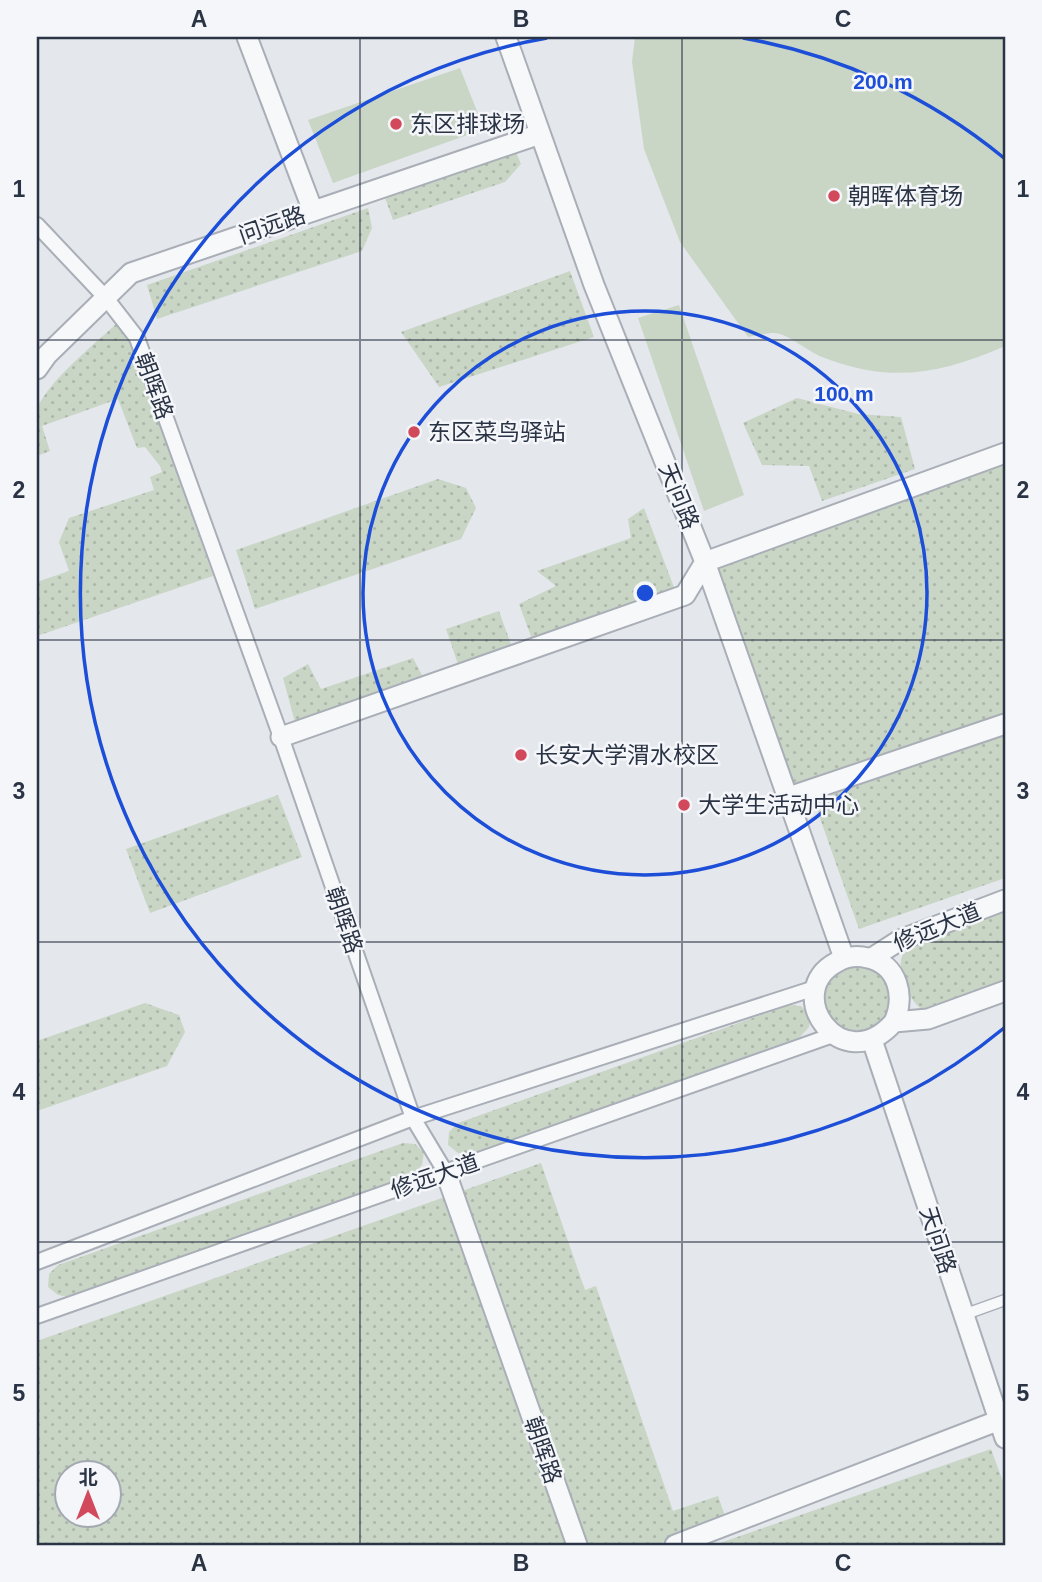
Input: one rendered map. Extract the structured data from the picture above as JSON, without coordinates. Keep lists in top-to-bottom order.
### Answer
{
  "streets": {
    "street": [
      "问远路",
      "朝晖路",
      "天问路",
      "修远大道"
    ]
  },
  "crossings": [
    ["问远路", "朝晖路"],
    ["问远路", "天问路"],
    ["朝晖路", "修远大道"],
    ["天问路", "修远大道"]
  ],
  "places": [
    "东区排球场",
    "朝晖体育场",
    "东区菜鸟驿站",
    "长安大学渭水校区",
    "大学生活动中心"
  ],
  "north": "top",
  "grid": {
    "columns": ["A", "B", "C"],
    "rows": [
      "1",
      "2",
      "3",
      "4",
      "5"
    ]
  },
  "rings": ["200 m", "100 m"]
}
